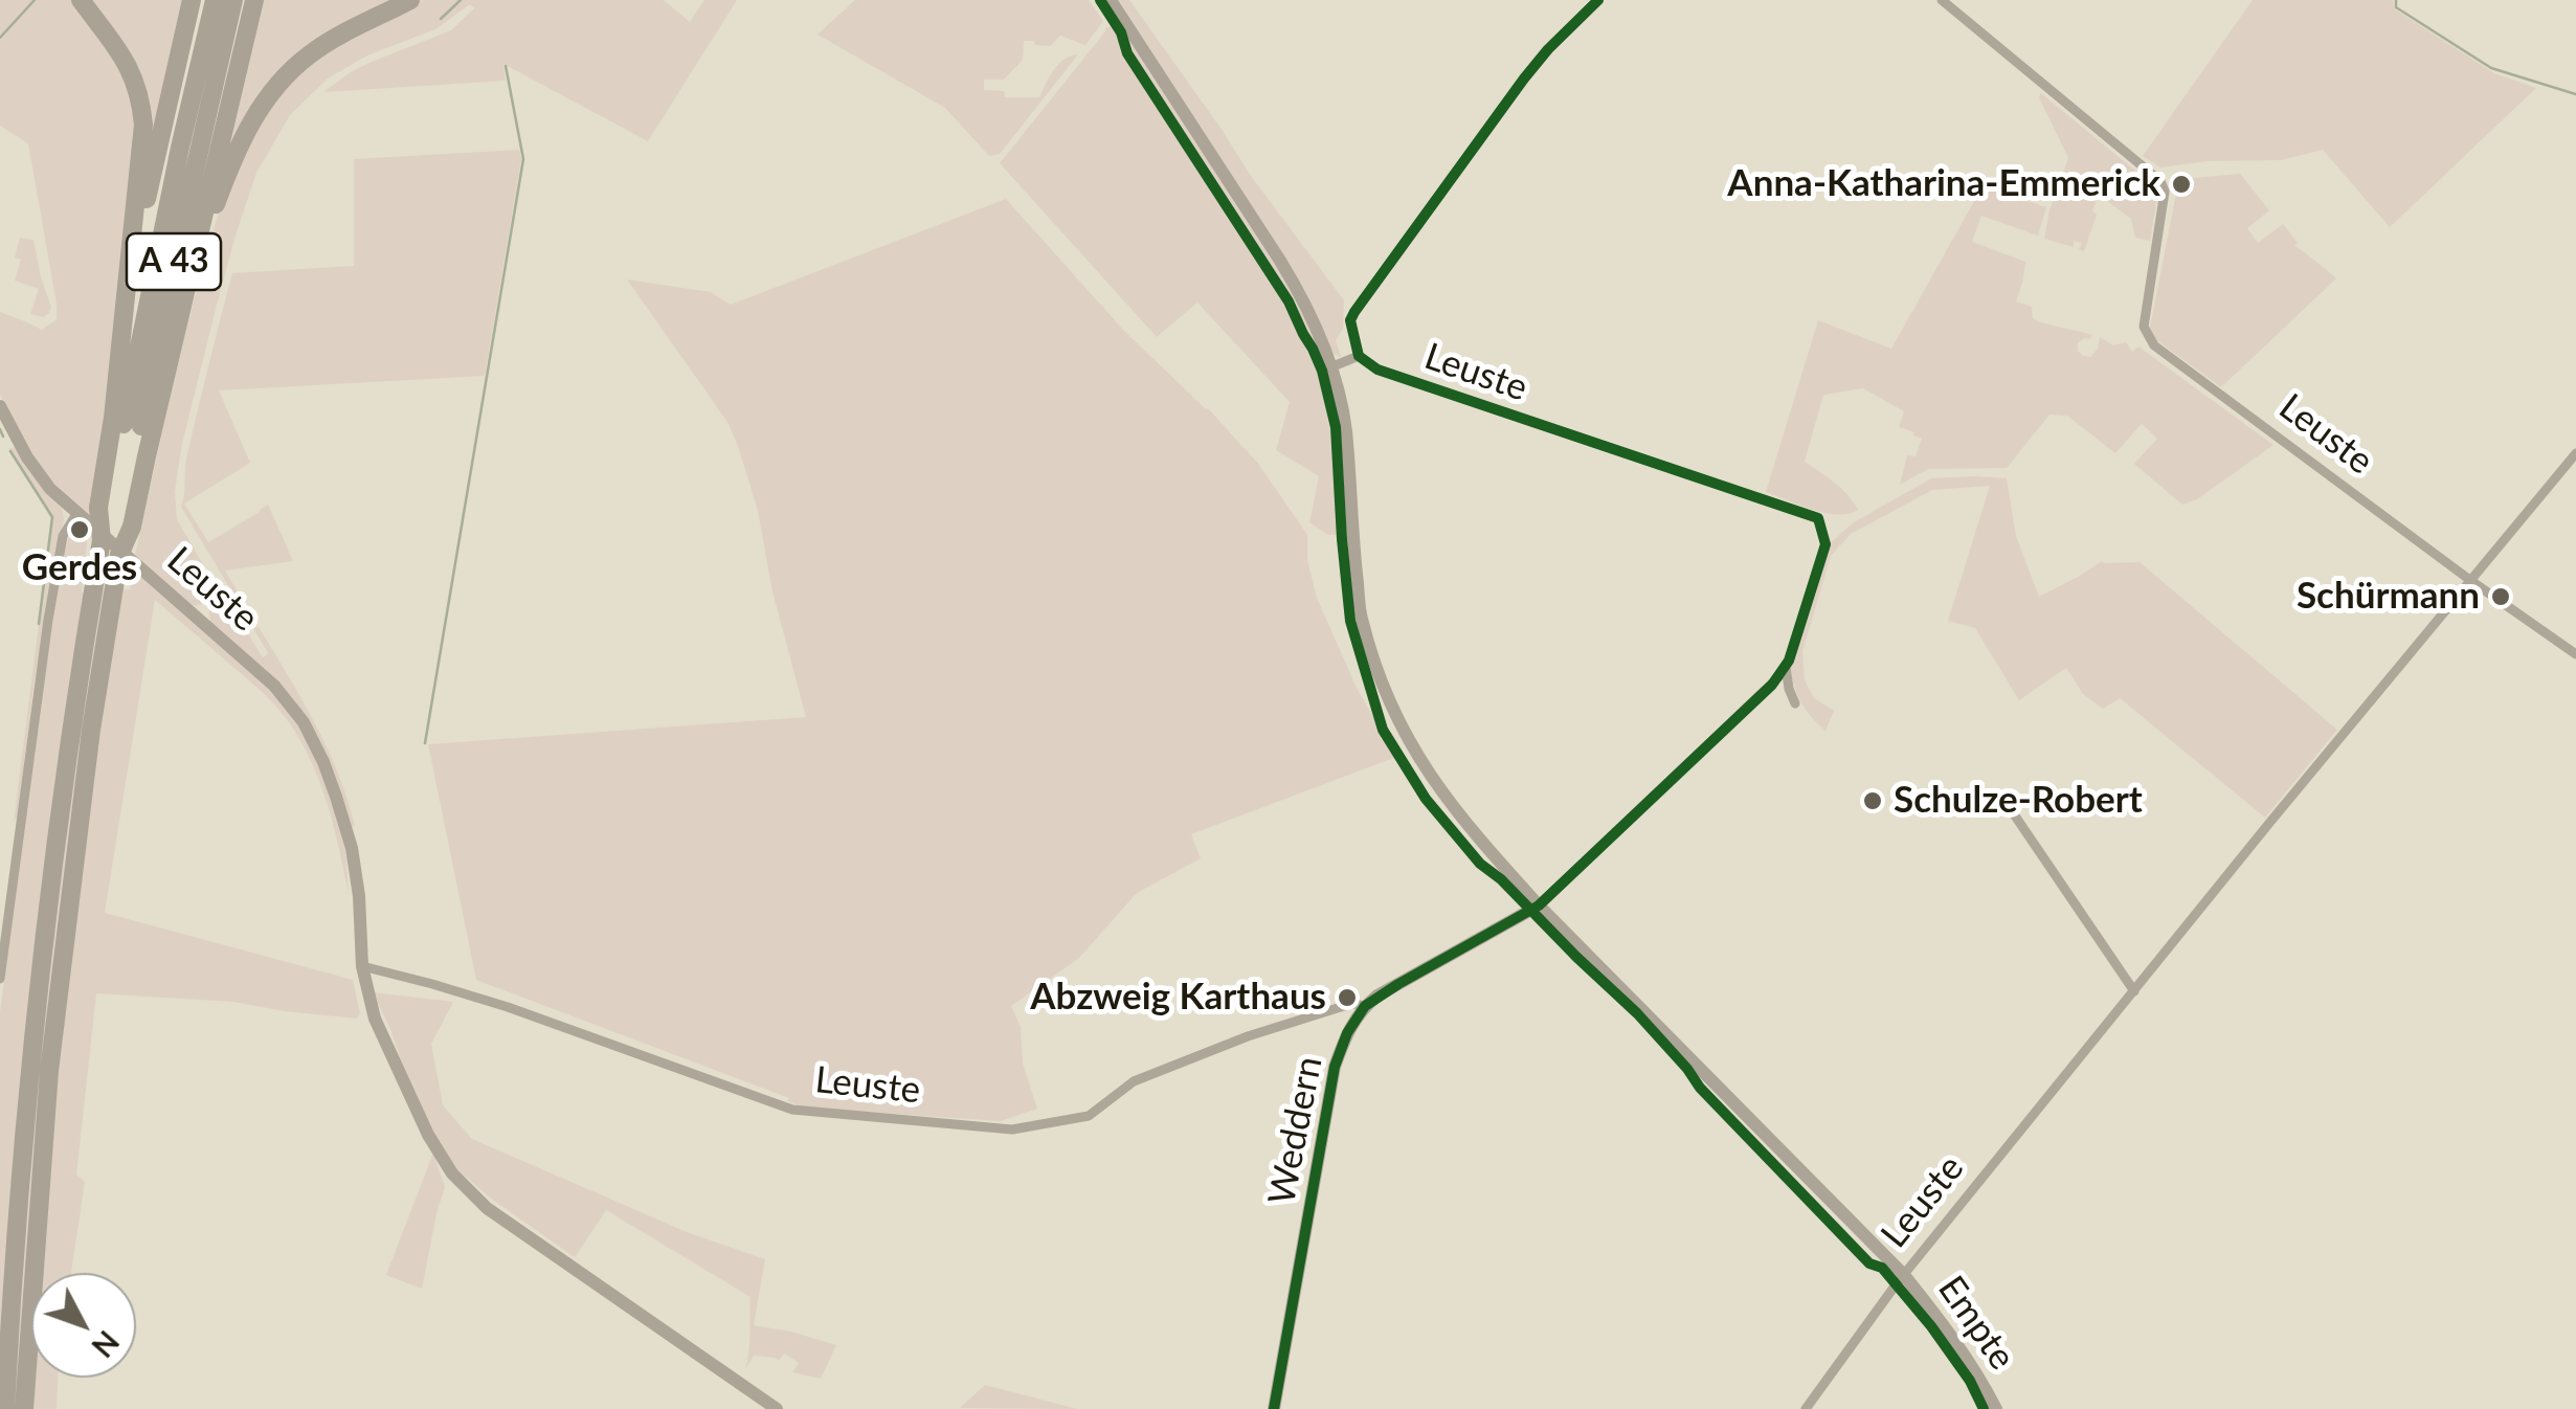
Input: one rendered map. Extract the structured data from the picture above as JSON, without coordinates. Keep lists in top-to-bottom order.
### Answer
{
  "streets": {
    "highway": ["A 43"],
    "street": ["Leuste", "Weddern", "Empte"]
  },
  "crossings": [
    ["Leuste", "Weddern"],
    ["Leuste", "Empte"],
    ["Weddern", "Empte"]
  ],
  "places": [
    "Anna-Katharina-Emmerick",
    "Gerdes",
    "Schürmann",
    "Schulze-Robert",
    "Abzweig Karthaus"
  ],
  "north": "bottom right"
}
